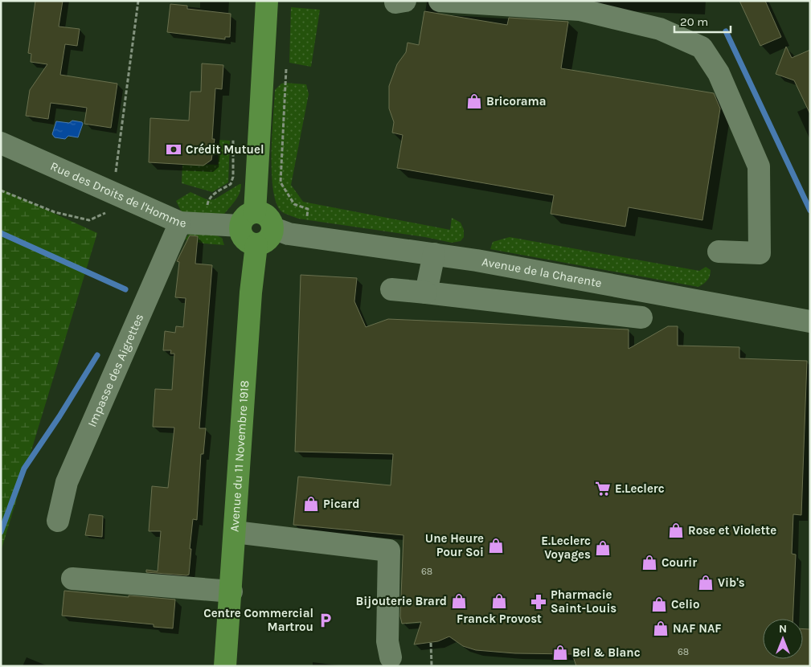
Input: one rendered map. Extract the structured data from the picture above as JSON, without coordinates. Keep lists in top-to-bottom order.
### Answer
{
  "streets": {
    "main road": ["Avenue du 11 Novembre 1918"],
    "street": ["Rue des Droits de l'Homme", "Avenue de la Charente", "Impasse des Aigrettes"]
  },
  "crossings": [
    ["Rue des Droits de l'Homme", "Avenue de la Charente"],
    ["Rue des Droits de l'Homme", "Impasse des Aigrettes"],
    ["Rue des Droits de l'Homme", "Avenue du 11 Novembre 1918"],
    ["Avenue de la Charente", "Avenue du 11 Novembre 1918"]
  ],
  "places": {
    "shop": [
      "Bricorama",
      "Picard",
      "Rose et Violette",
      "Une Heure Pour Soi",
      "E.Leclerc Voyages",
      "Courir",
      "Vib's",
      "Bijouterie Brard",
      "Franck Provost",
      "Celio",
      "NAF NAF",
      "Bel & Blanc"
    ],
    "bank": ["Crédit Mutuel"],
    "supermarket": ["E.Leclerc"],
    "pharmacy": ["Pharmacie Saint-Louis"],
    "parking": ["Centre Commercial Martrou"]
  },
  "house_numbers": ["68", "68"],
  "scale_bar": "20 m",
  "north": "top"
}
